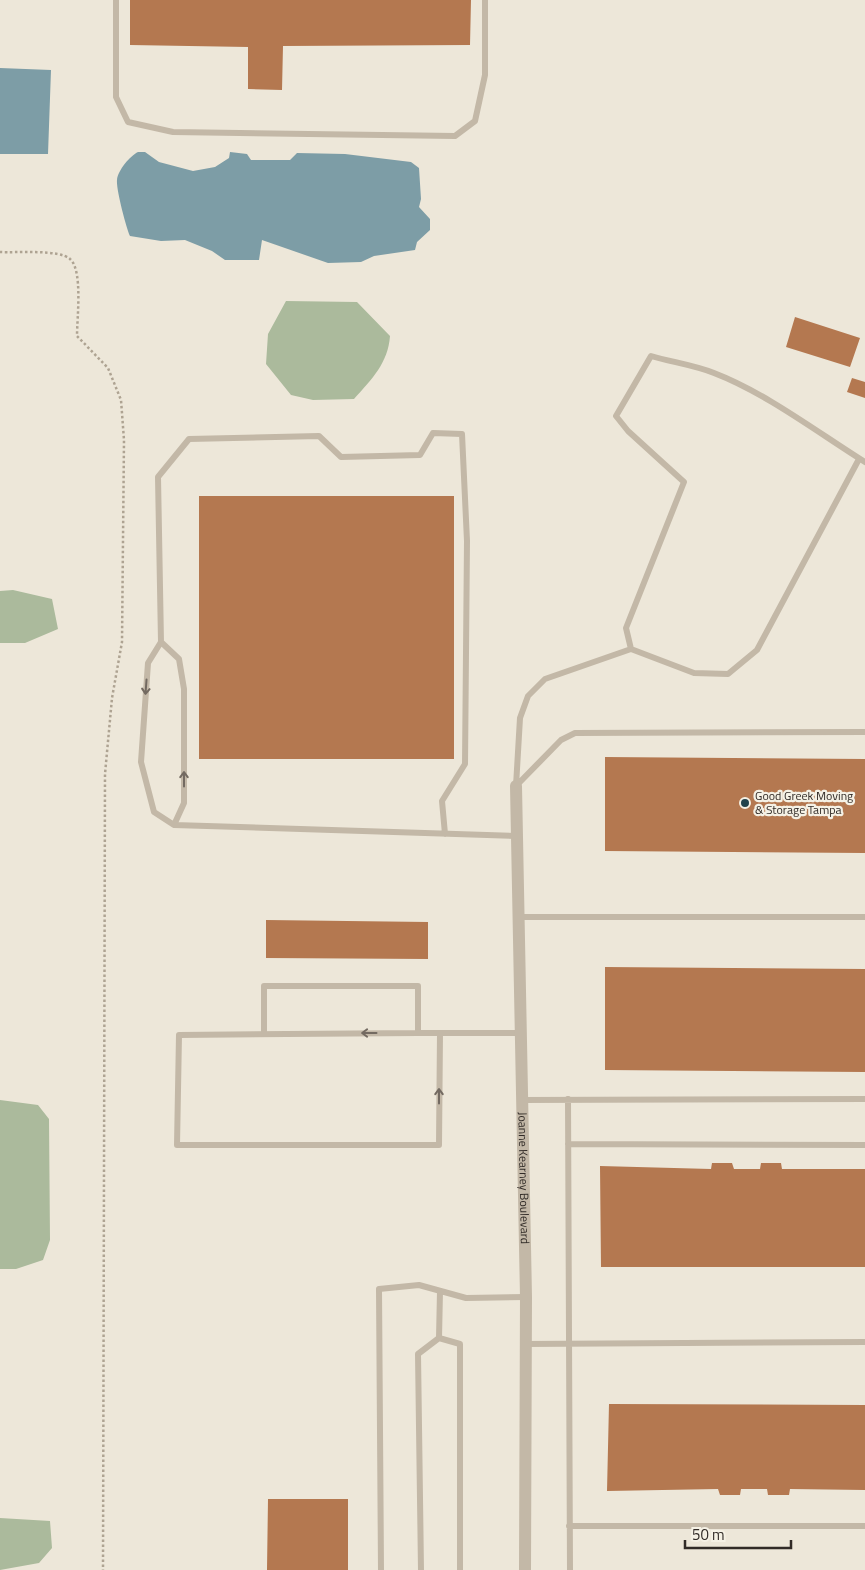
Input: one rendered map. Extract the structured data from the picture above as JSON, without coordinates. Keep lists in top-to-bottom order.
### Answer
{
  "streets": {
    "street": ["Joanne Kearney Boulevard"]
  },
  "places": ["Good Greek Moving & Storage Tampa"],
  "scale_bar": "50 m"
}
